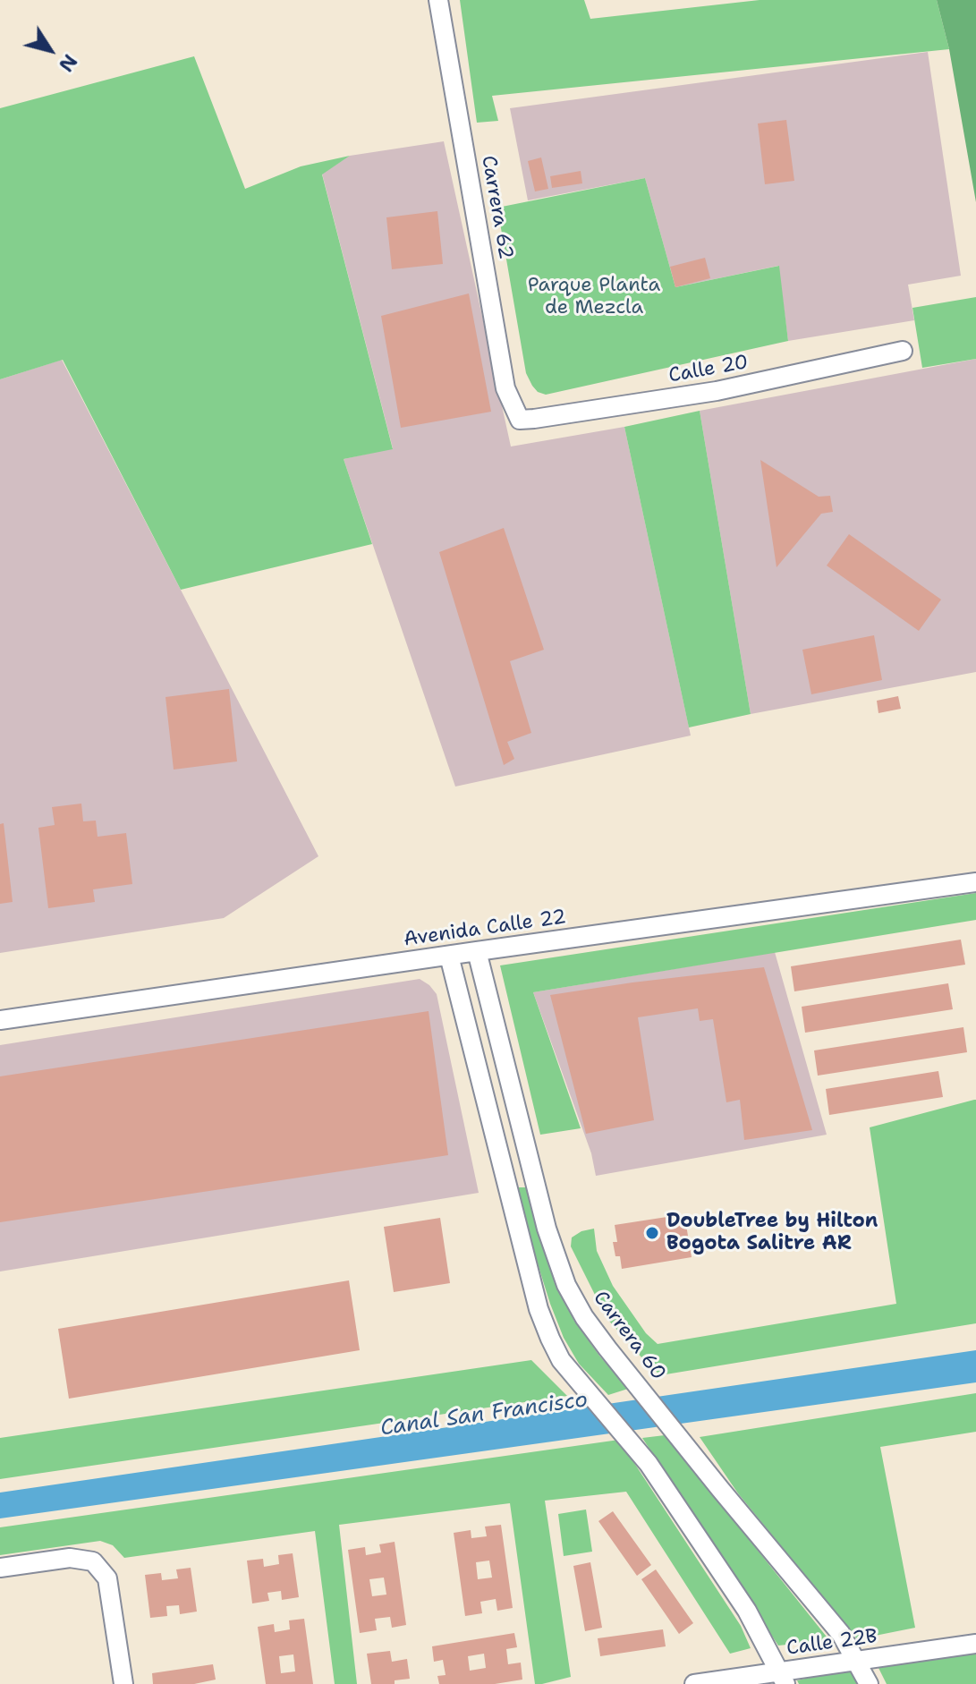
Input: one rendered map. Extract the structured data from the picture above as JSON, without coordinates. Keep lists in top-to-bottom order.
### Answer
{
  "streets": {
    "street": [
      "Carrera 62",
      "Calle 20",
      "Avenida Calle 22",
      "Carrera 60",
      "Calle 22B"
    ]
  },
  "crossings": [
    ["Carrera 62", "Calle 20"],
    ["Avenida Calle 22", "Carrera 60"],
    ["Carrera 60", "Calle 22B"]
  ],
  "water": ["Canal San Francisco"],
  "parks": ["Parque Planta de Mezcla"],
  "places": ["DoubleTree by Hilton Bogota Salitre AR"],
  "north": "bottom right"
}
